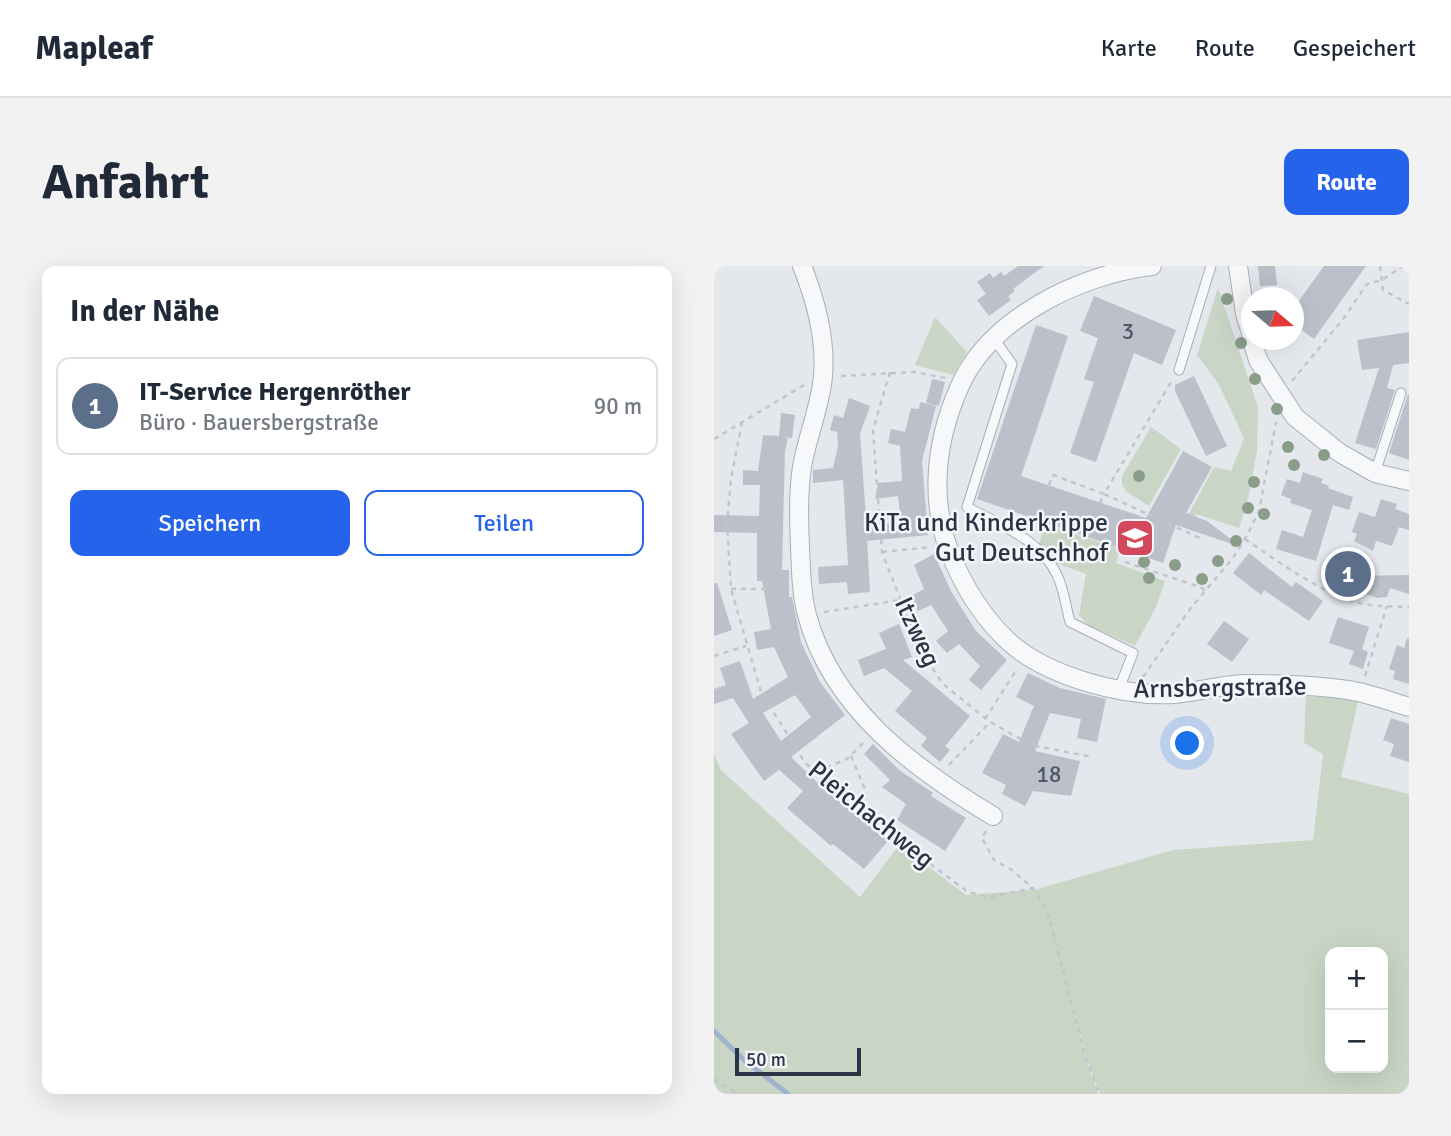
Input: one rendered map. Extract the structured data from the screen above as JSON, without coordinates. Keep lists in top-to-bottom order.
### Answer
{
  "streets": {
    "street": ["Arnsbergstraße"],
    "path": ["Itzweg", "Pleichachweg"]
  },
  "places": {
    "school or university": ["KiTa und Kinderkrippe Gut Deutschhof"]
  },
  "house_numbers": ["3", "18"],
  "scale_bar": "50 m",
  "north": "right",
  "page": {
    "header": "Mapleaf",
    "nav": ["Karte", "Route", "Gespeichert"],
    "buttons": [
      "Route",
      ["Speichern", "Teilen"]
    ],
    "title": "Anfahrt",
    "heading": "In der Nähe",
    "list": [
      {
        "mark": "1",
        "name": "IT-Service Hergenröther",
        "note": "Büro · Bauersbergstraße",
        "value": "90 m"
      }
    ],
    "pins": "1",
    "map_buttons": ["+", "−"],
    "scale": "50 m"
  }
}
